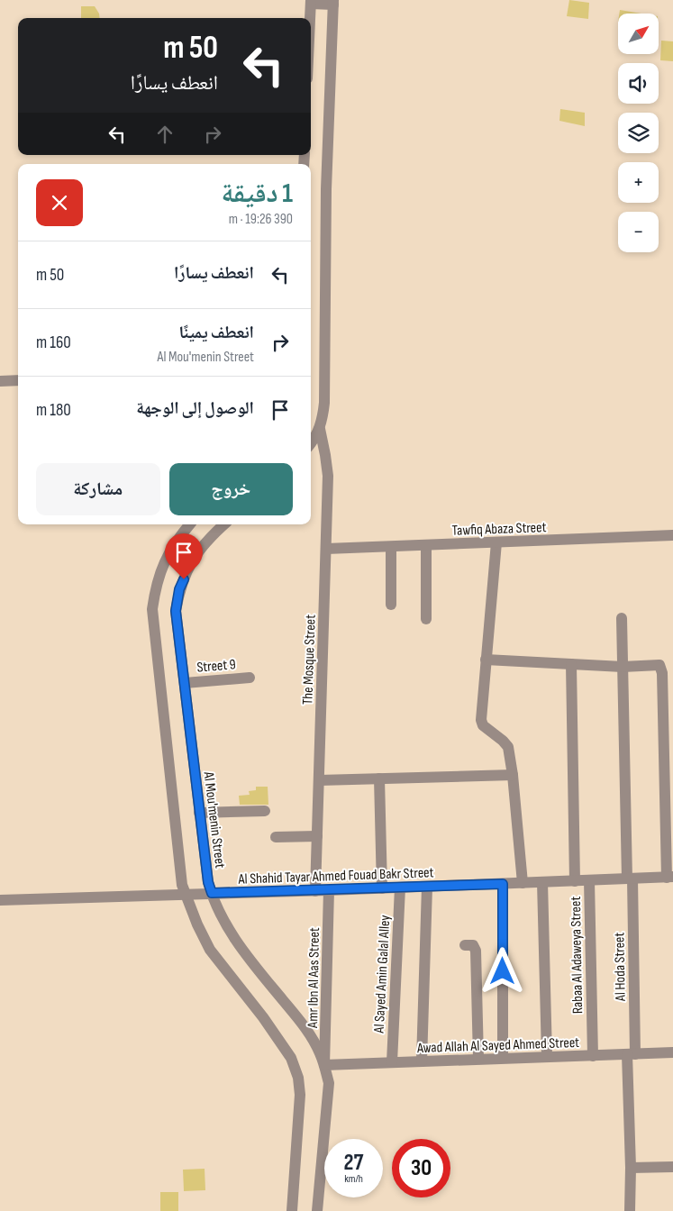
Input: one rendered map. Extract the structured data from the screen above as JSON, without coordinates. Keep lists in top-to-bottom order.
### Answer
{
  "streets": {
    "street": [
      "Tawfiq Abaza Street",
      "The Mosque Street",
      "Street 9",
      "Al Mou'menin Street",
      "Al Shahid Tayar Ahmed Fouad Bakr Street",
      "Rabaa Al Adaweya Street",
      "Al Hoda Street",
      "Al Sayed Amin Galal Alley",
      "Amr Ibn Al Aas Street",
      "Awad Allah Al Sayed Ahmed Street"
    ]
  },
  "crossings": [
    ["Tawfiq Abaza Street", "The Mosque Street"],
    ["The Mosque Street", "Al Shahid Tayar Ahmed Fouad Bakr Street"],
    ["Street 9", "Al Mou'menin Street"],
    ["Al Mou'menin Street", "Al Shahid Tayar Ahmed Fouad Bakr Street"],
    ["Al Mou'menin Street", "Amr Ibn Al Aas Street"],
    ["Al Mou'menin Street", "Awad Allah Al Sayed Ahmed Street"],
    ["Al Shahid Tayar Ahmed Fouad Bakr Street", "Rabaa Al Adaweya Street"],
    ["Al Shahid Tayar Ahmed Fouad Bakr Street", "Al Hoda Street"],
    ["Al Shahid Tayar Ahmed Fouad Bakr Street", "Al Sayed Amin Galal Alley"],
    ["Al Shahid Tayar Ahmed Fouad Bakr Street", "Amr Ibn Al Aas Street"],
    ["Rabaa Al Adaweya Street", "Awad Allah Al Sayed Ahmed Street"],
    ["Al Hoda Street", "Awad Allah Al Sayed Ahmed Street"],
    ["Al Sayed Amin Galal Alley", "Awad Allah Al Sayed Ahmed Street"],
    ["Amr Ibn Al Aas Street", "Awad Allah Al Sayed Ahmed Street"]
  ],
  "north": "top right",
  "page": {
    "map_buttons": ["+", "−"],
    "turn": ["50 m", "انعطف يسارًا"],
    "heading": ["1 دقيقة", "390 m · 19:26"],
    "list": [
      {
        "name": "انعطف يسارًا",
        "value": "50 m"
      },
      {
        "name": "انعطف يمينًا",
        "note": "Al Mou'menin Street",
        "value": "160 m"
      },
      {
        "name": "الوصول إلى الوجهة",
        "value": "180 m"
      }
    ],
    "buttons": ["خروج", "مشاركة"],
    "speed": "27 km/h",
    "limit": "30"
  }
}
